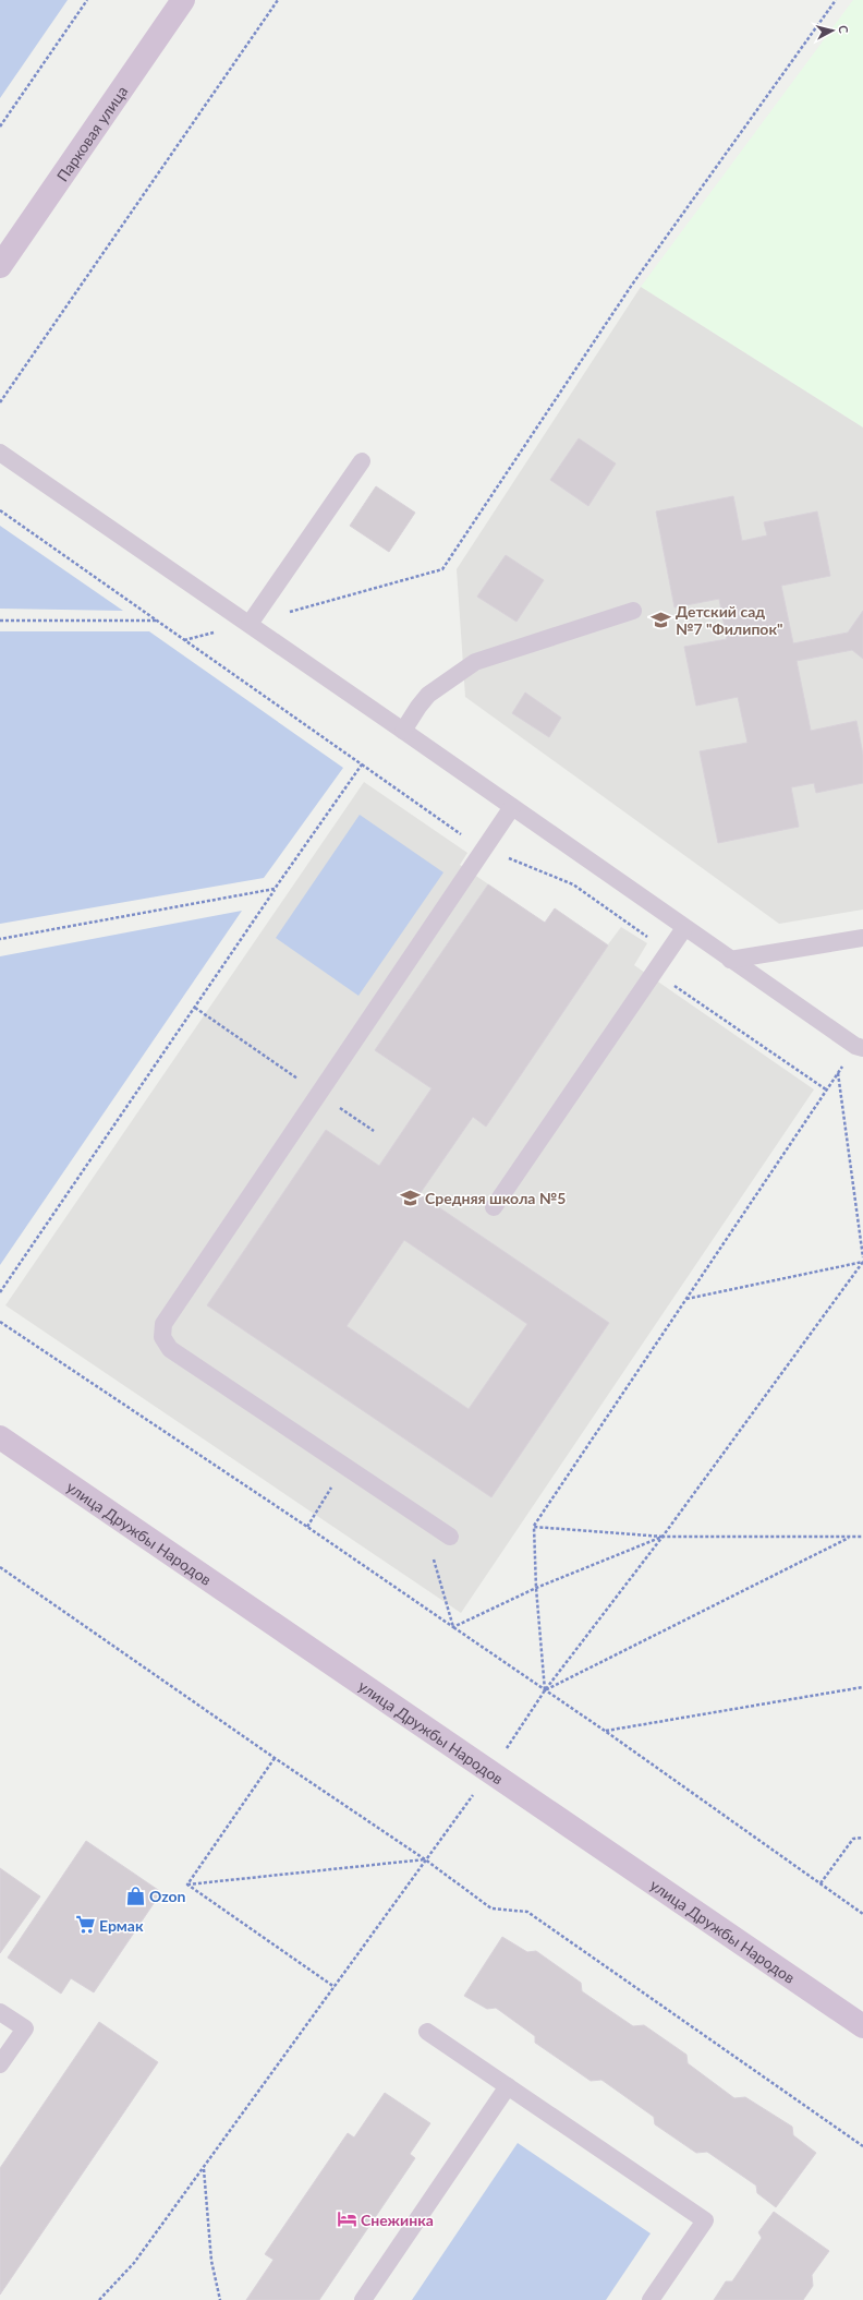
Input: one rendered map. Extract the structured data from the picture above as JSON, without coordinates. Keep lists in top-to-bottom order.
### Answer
{
  "streets": {
    "street": ["Парковая улица", "улица Дружбы Народов"]
  },
  "places": {
    "school or university": ["Детский сад №7 \"Филипок\"", "Средняя школа №5"],
    "shop": ["Ozon"],
    "supermarket": ["Ермак"],
    "hotel": ["Снежинка"]
  },
  "north": "right"
}
